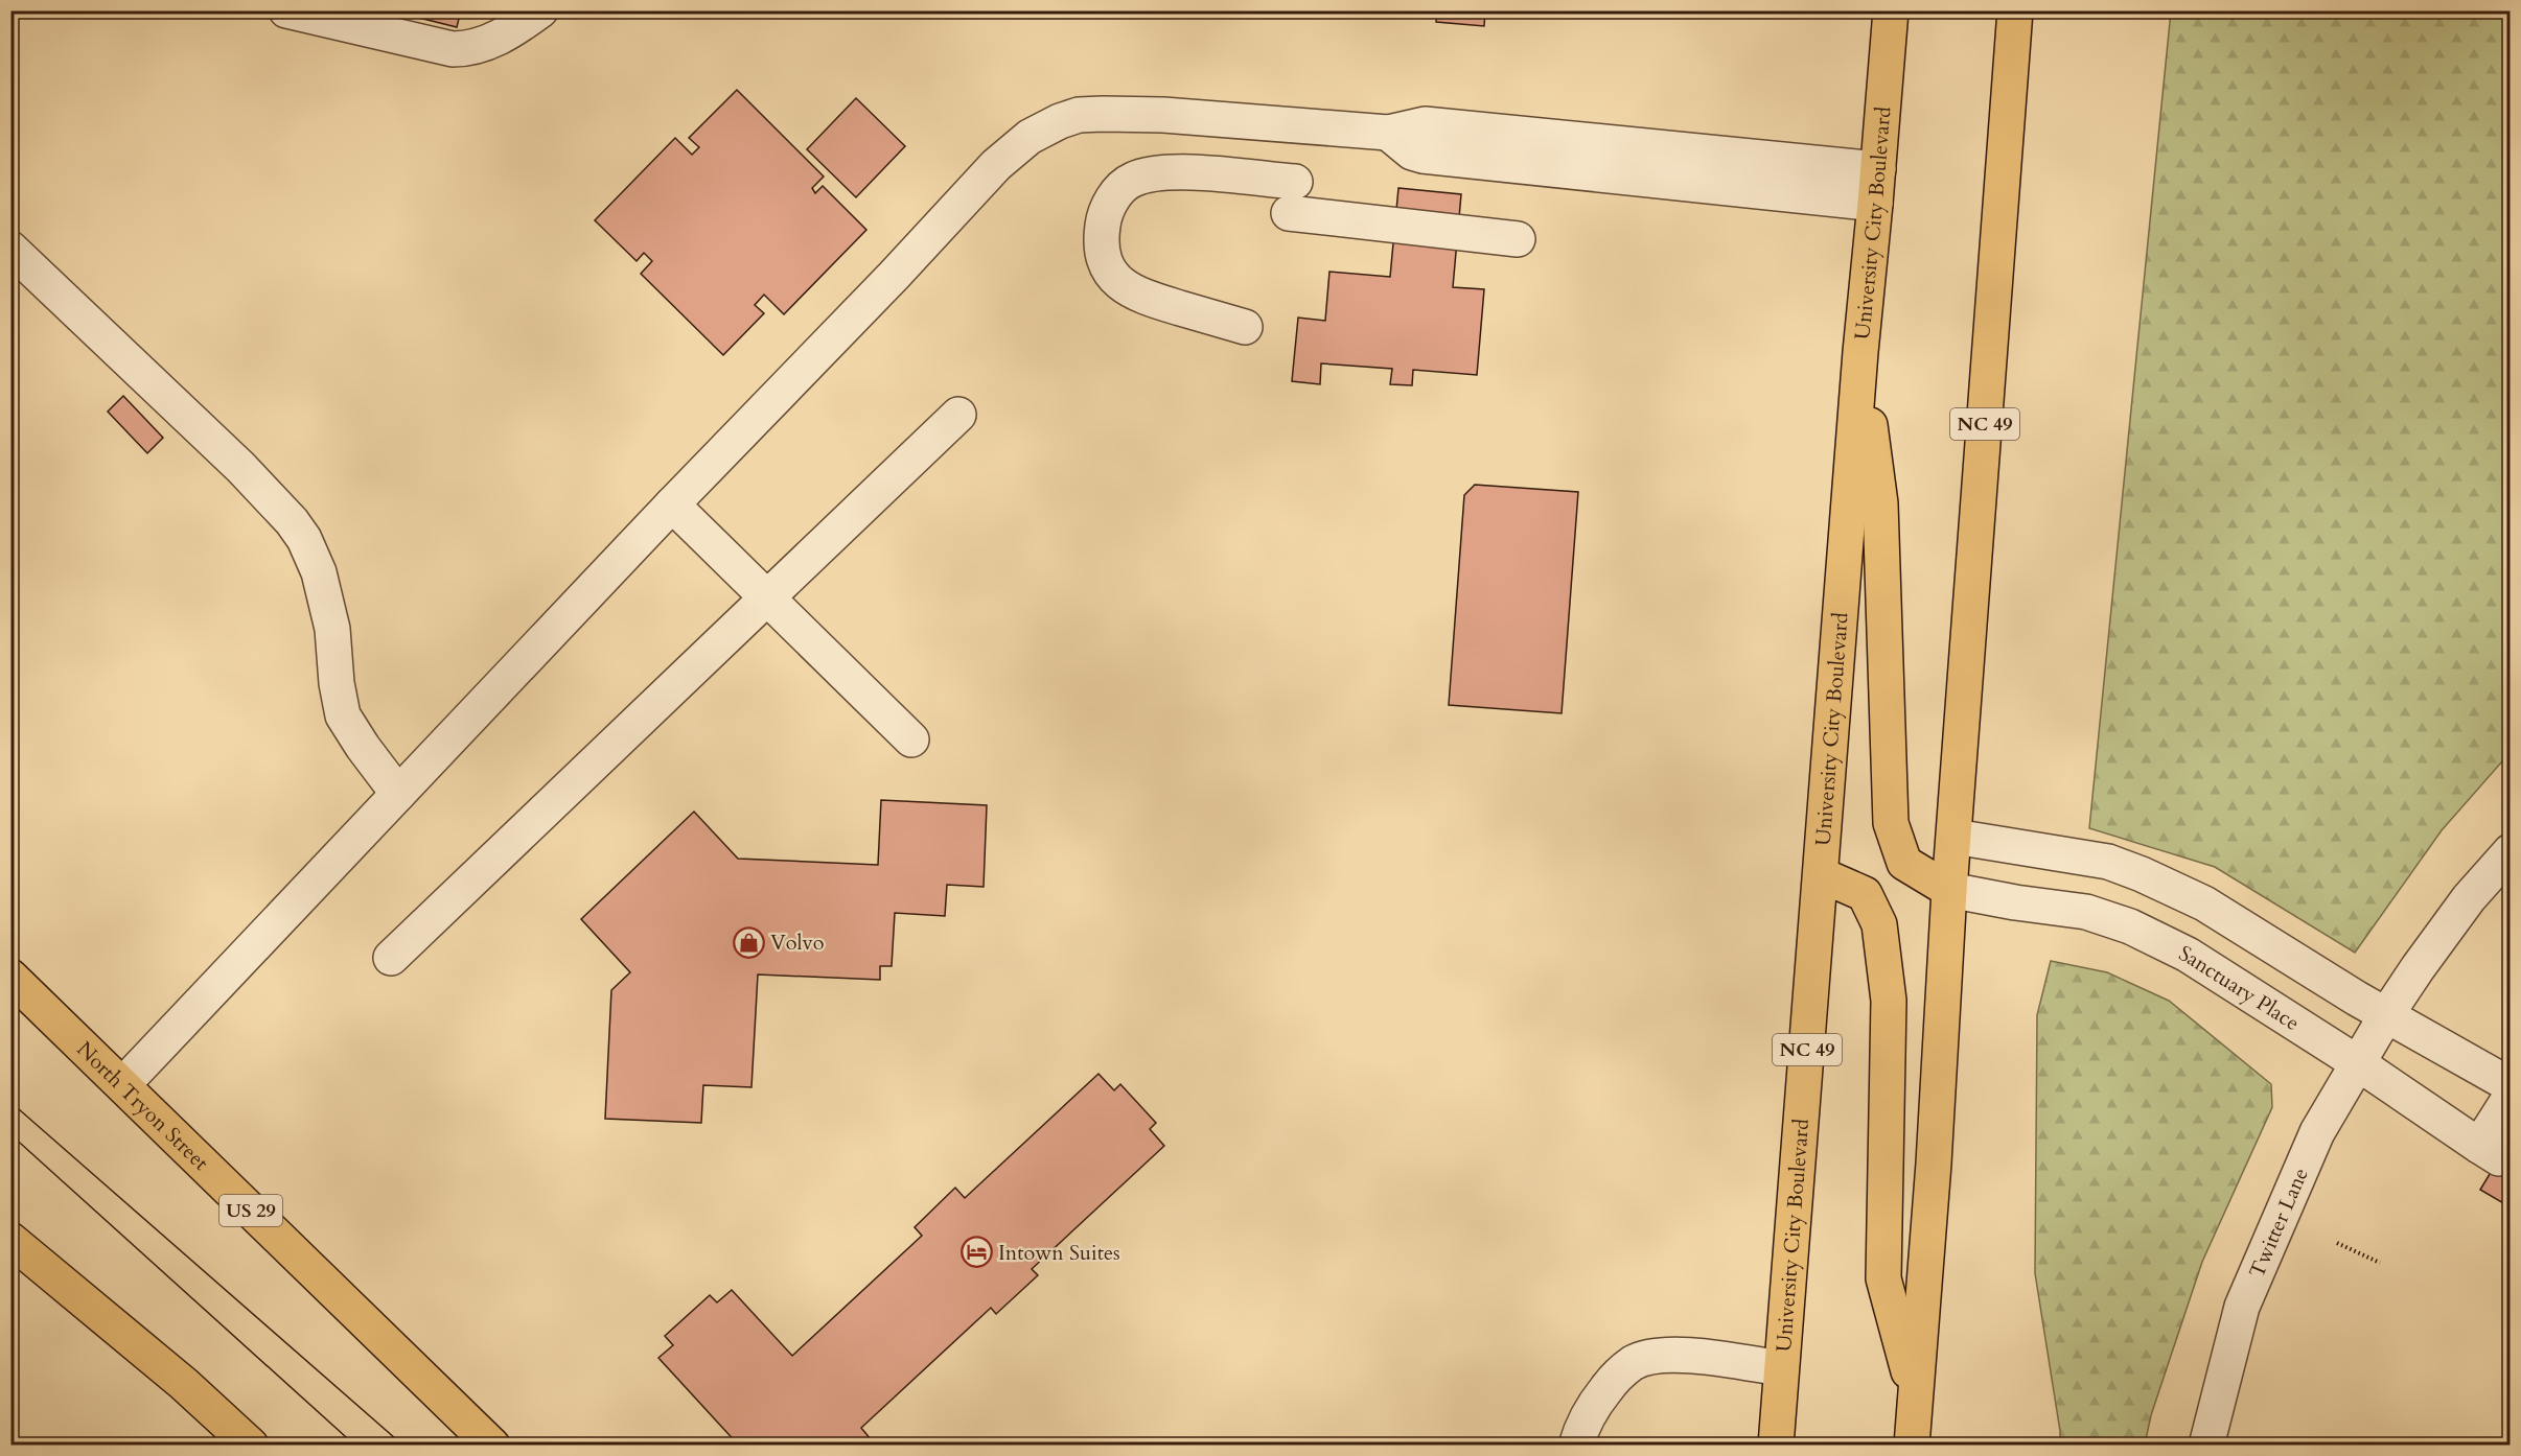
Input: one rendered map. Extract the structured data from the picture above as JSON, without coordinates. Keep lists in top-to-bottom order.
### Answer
{
  "streets": {
    "main road": [
      "University City Boulevard",
      "NC 49",
      "North Tryon Street",
      "US 29"
    ],
    "street": ["Sanctuary Place", "Twitter Lane"]
  },
  "crossings": [
    ["NC 49", "Sanctuary Place"],
    ["Sanctuary Place", "Twitter Lane"]
  ],
  "places": {
    "shop": ["Volvo"],
    "hotel": ["Intown Suites"]
  }
}
